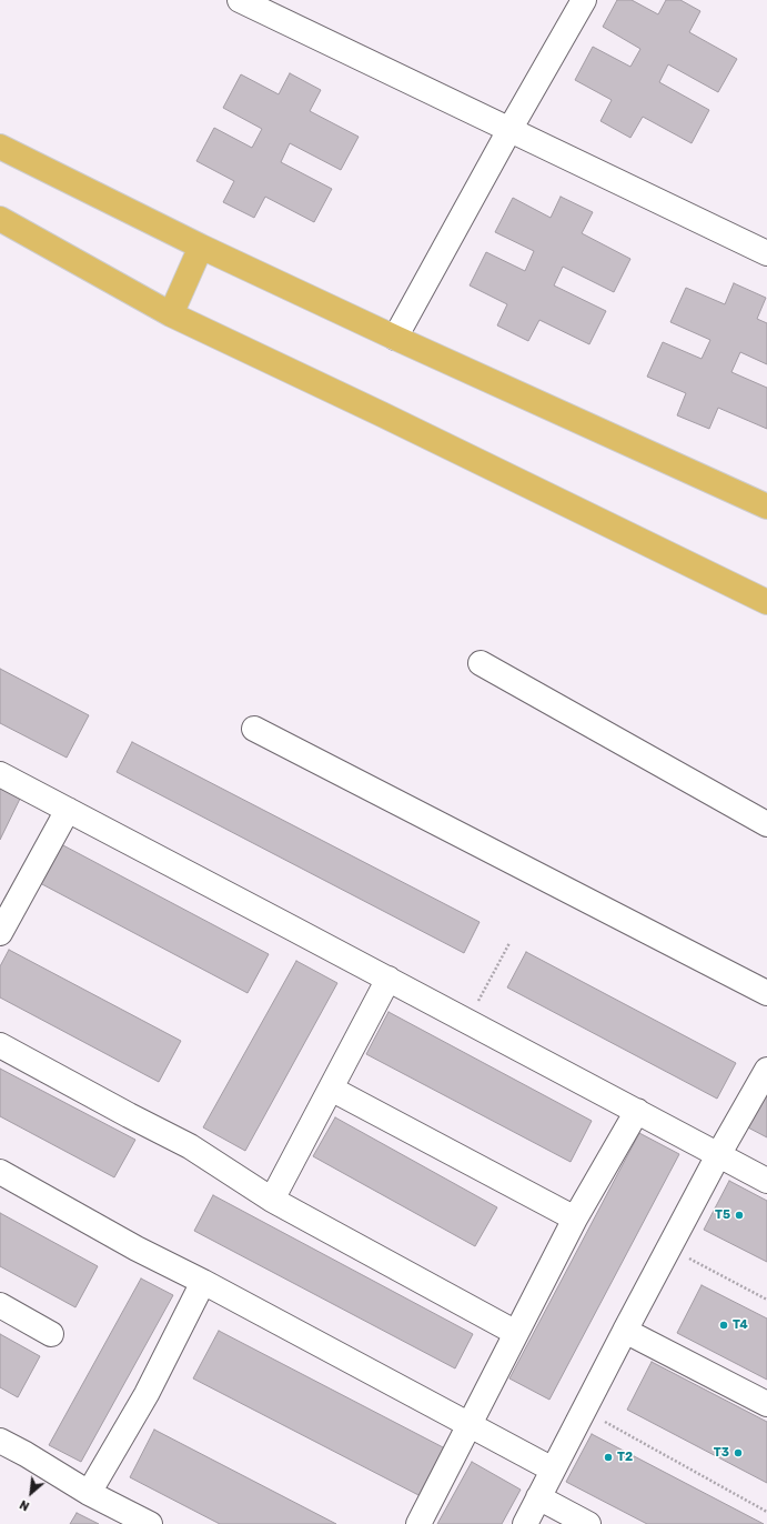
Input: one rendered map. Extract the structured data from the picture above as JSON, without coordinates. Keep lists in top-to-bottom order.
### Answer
{
  "places": [
    "T5",
    "T4",
    "T3",
    "T2"
  ],
  "north": "bottom left"
}
